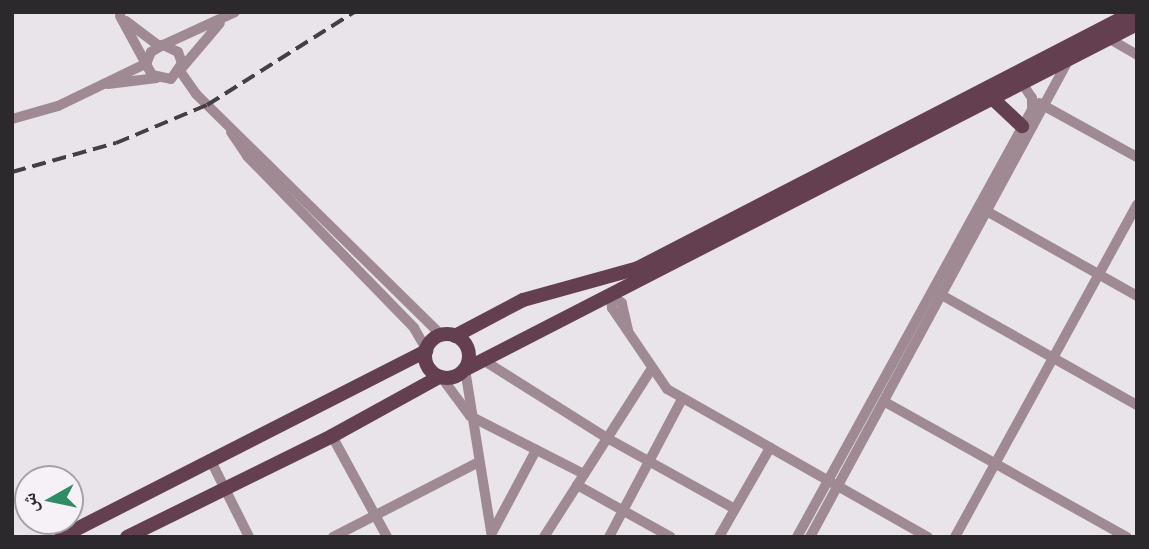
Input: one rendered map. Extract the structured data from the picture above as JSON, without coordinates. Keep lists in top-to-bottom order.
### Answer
{
  "north": "left"
}
